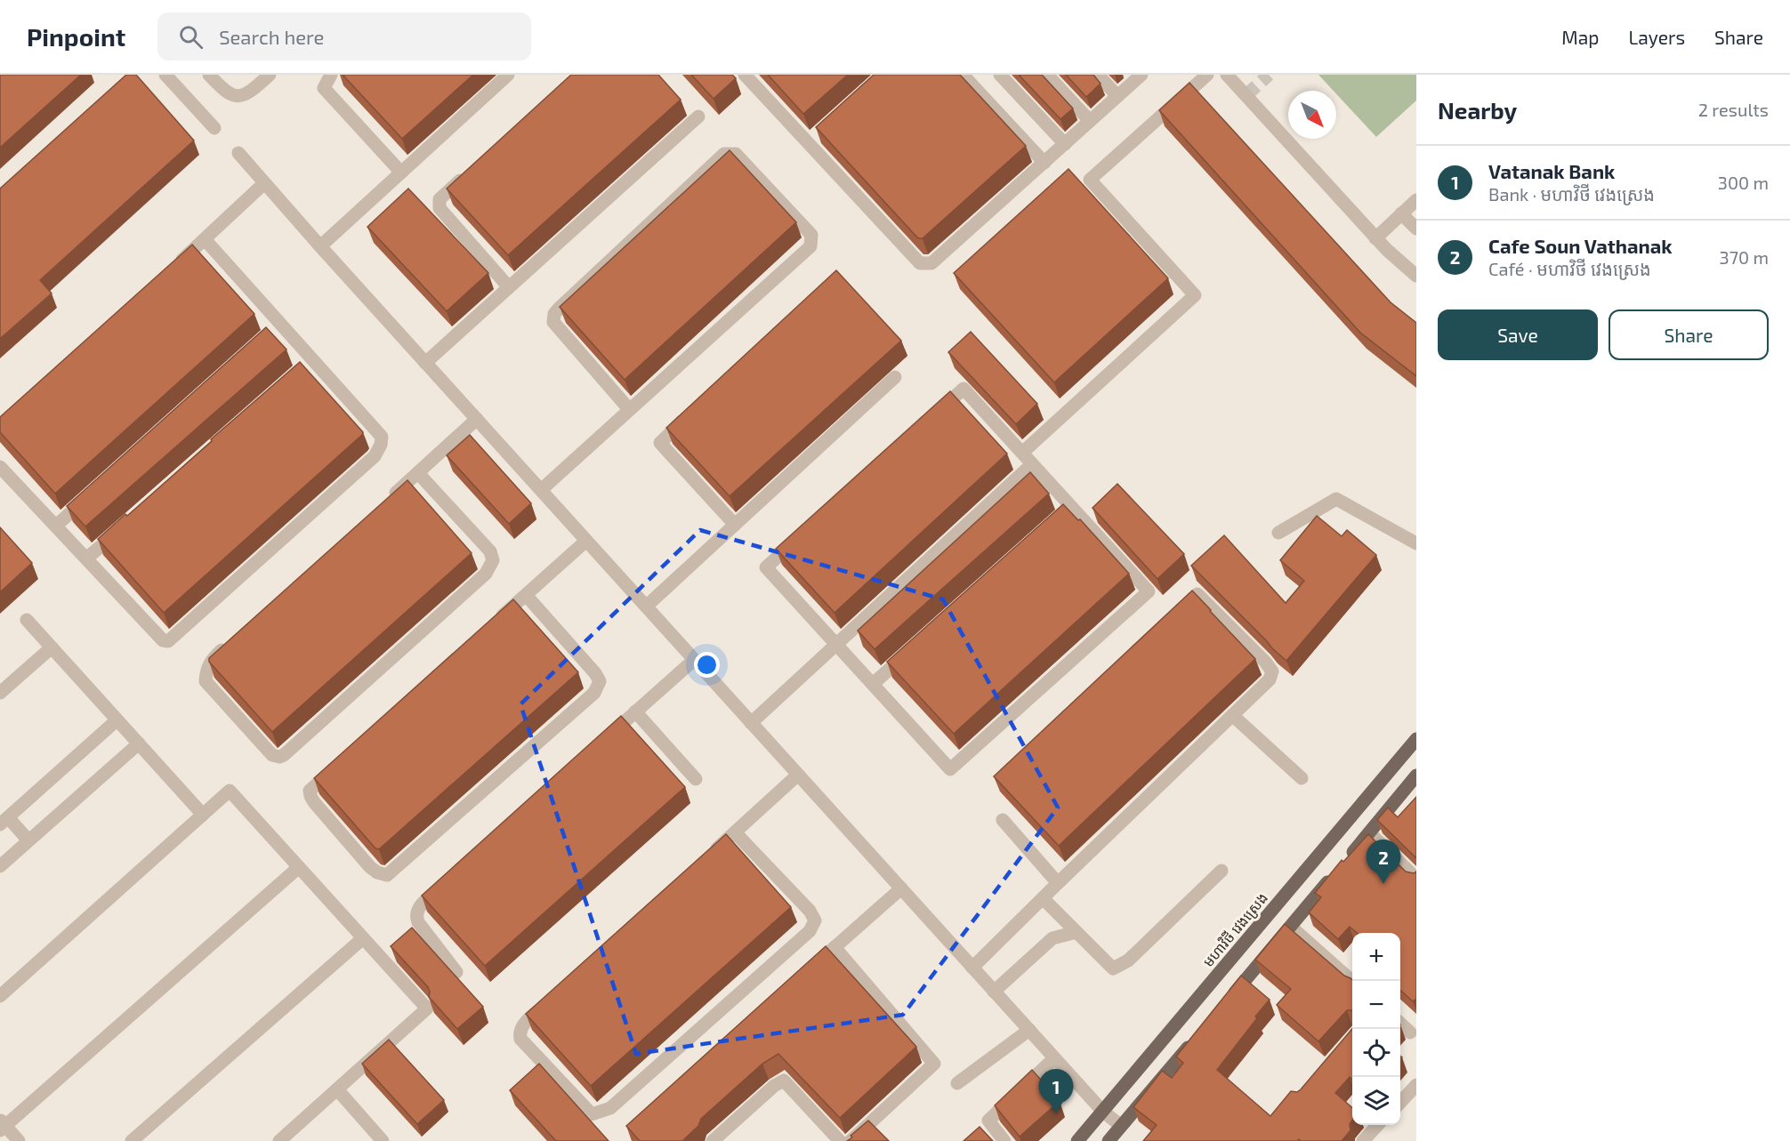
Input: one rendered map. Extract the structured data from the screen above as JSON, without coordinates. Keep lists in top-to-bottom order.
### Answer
{
  "streets": {
    "main road": ["មហាវិថី វេងស្រេង"]
  },
  "north": "bottom right",
  "page": {
    "header": "Pinpoint",
    "search": "Search here",
    "nav": ["Map", "Layers", "Share"],
    "heading": ["Nearby", "2 results"],
    "list": [
      {
        "mark": "1",
        "name": "Vatanak Bank",
        "note": "Bank · មហាវិថី វេងស្រេង",
        "value": "300 m"
      },
      {
        "mark": "2",
        "name": "Cafe Soun Vathanak",
        "note": "Café · មហាវិថី វេងស្រេង",
        "value": "370 m"
      }
    ],
    "buttons": ["Save", "Share"],
    "pins": ["2", "1"],
    "map_buttons": ["+", "−"]
  }
}
